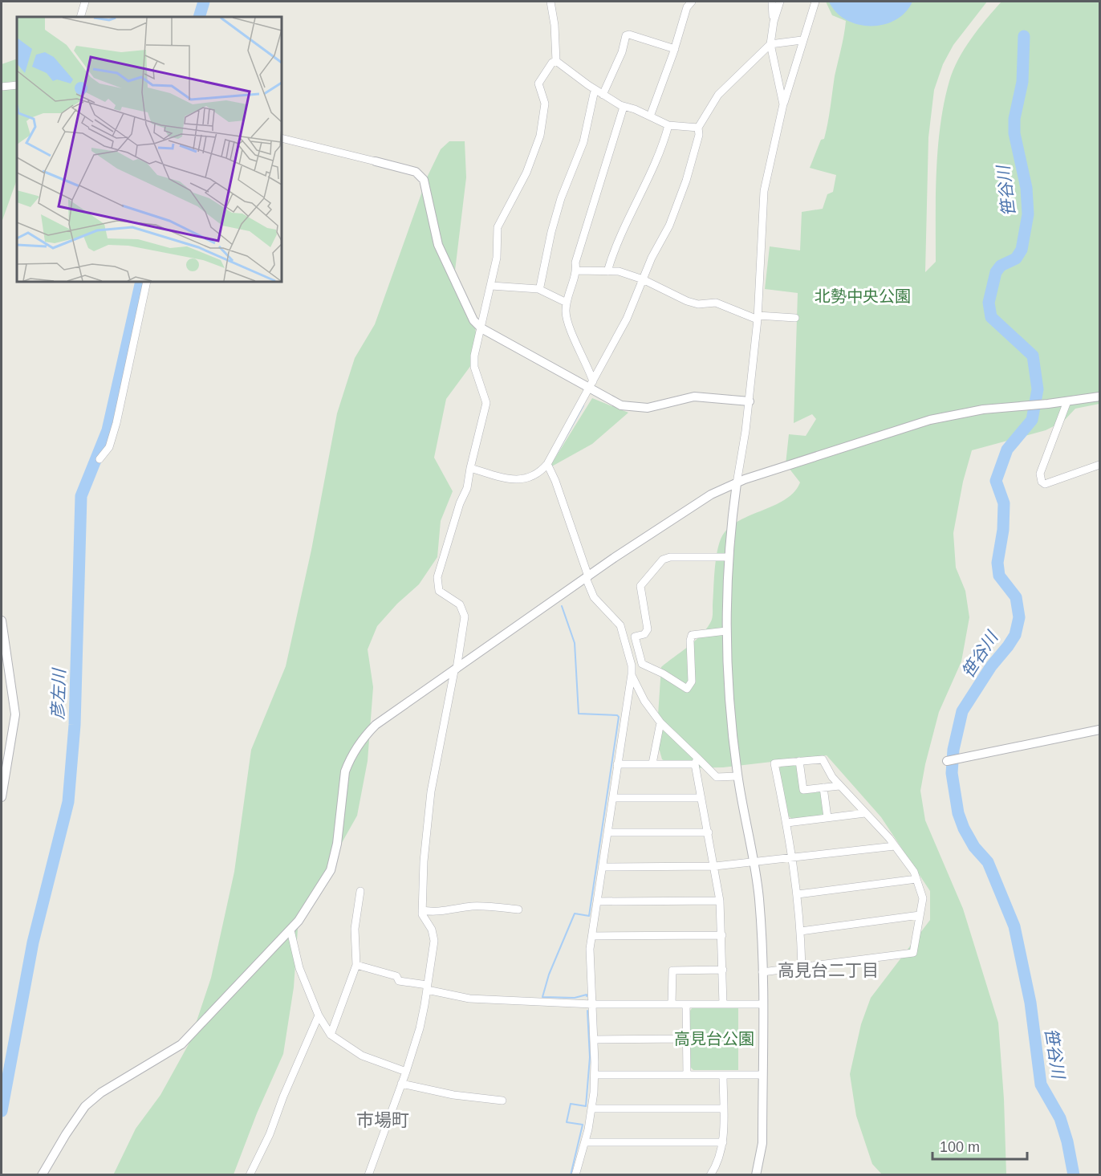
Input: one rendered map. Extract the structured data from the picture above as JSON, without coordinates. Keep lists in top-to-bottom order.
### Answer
{
  "districts": ["高見台二丁目", "市場町"],
  "water": ["笹谷川", "彦左川"],
  "parks": ["北勢中央公園", "高見台公園"],
  "scale_bar": "100 m"
}
